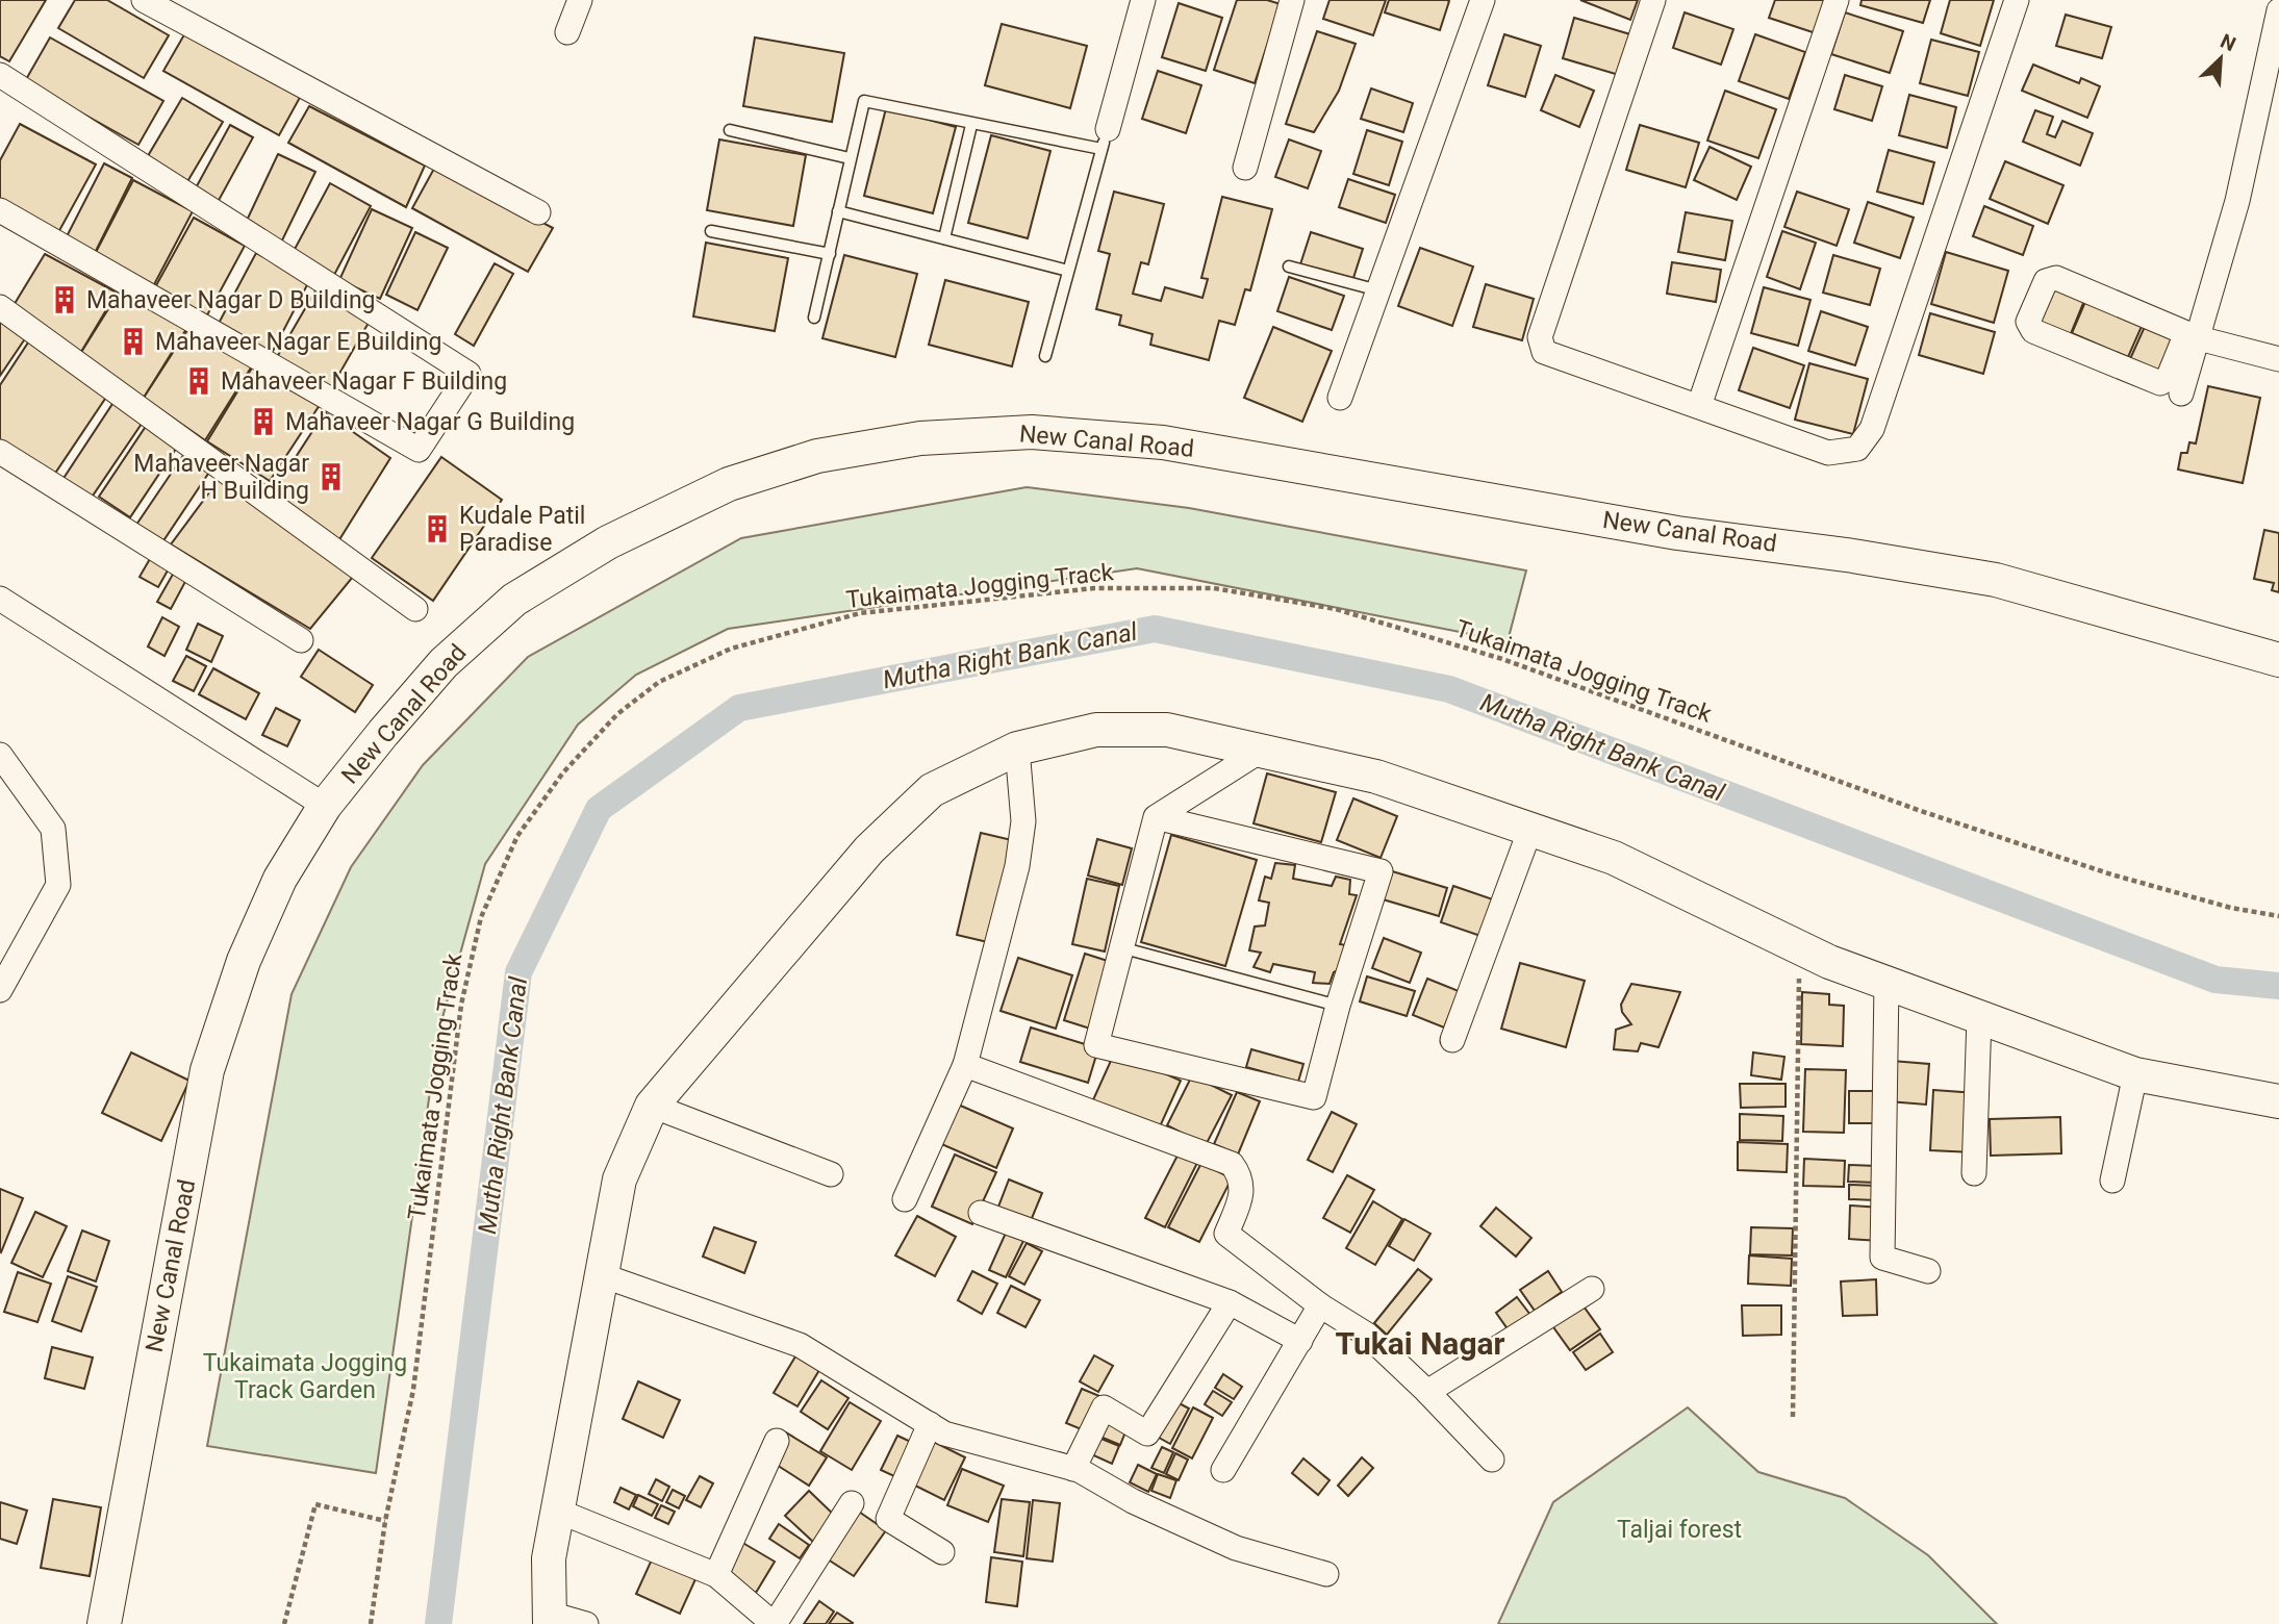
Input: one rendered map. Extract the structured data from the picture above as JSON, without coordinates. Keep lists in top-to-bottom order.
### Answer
{
  "streets": {
    "street": ["New Canal Road"],
    "path": ["Tukaimata Jogging Track"]
  },
  "districts": ["Tukai Nagar"],
  "water": ["Mutha Right Bank Canal"],
  "parks": ["Tukaimata Jogging Track Garden", "Taljai forest"],
  "places": {
    "building": [
      "Mahaveer Nagar D Building",
      "Mahaveer Nagar E Building",
      "Mahaveer Nagar F Building",
      "Mahaveer Nagar G Building",
      "Mahaveer Nagar H Building",
      "Kudale Patil Paradise"
    ]
  },
  "north": "top right"
}
